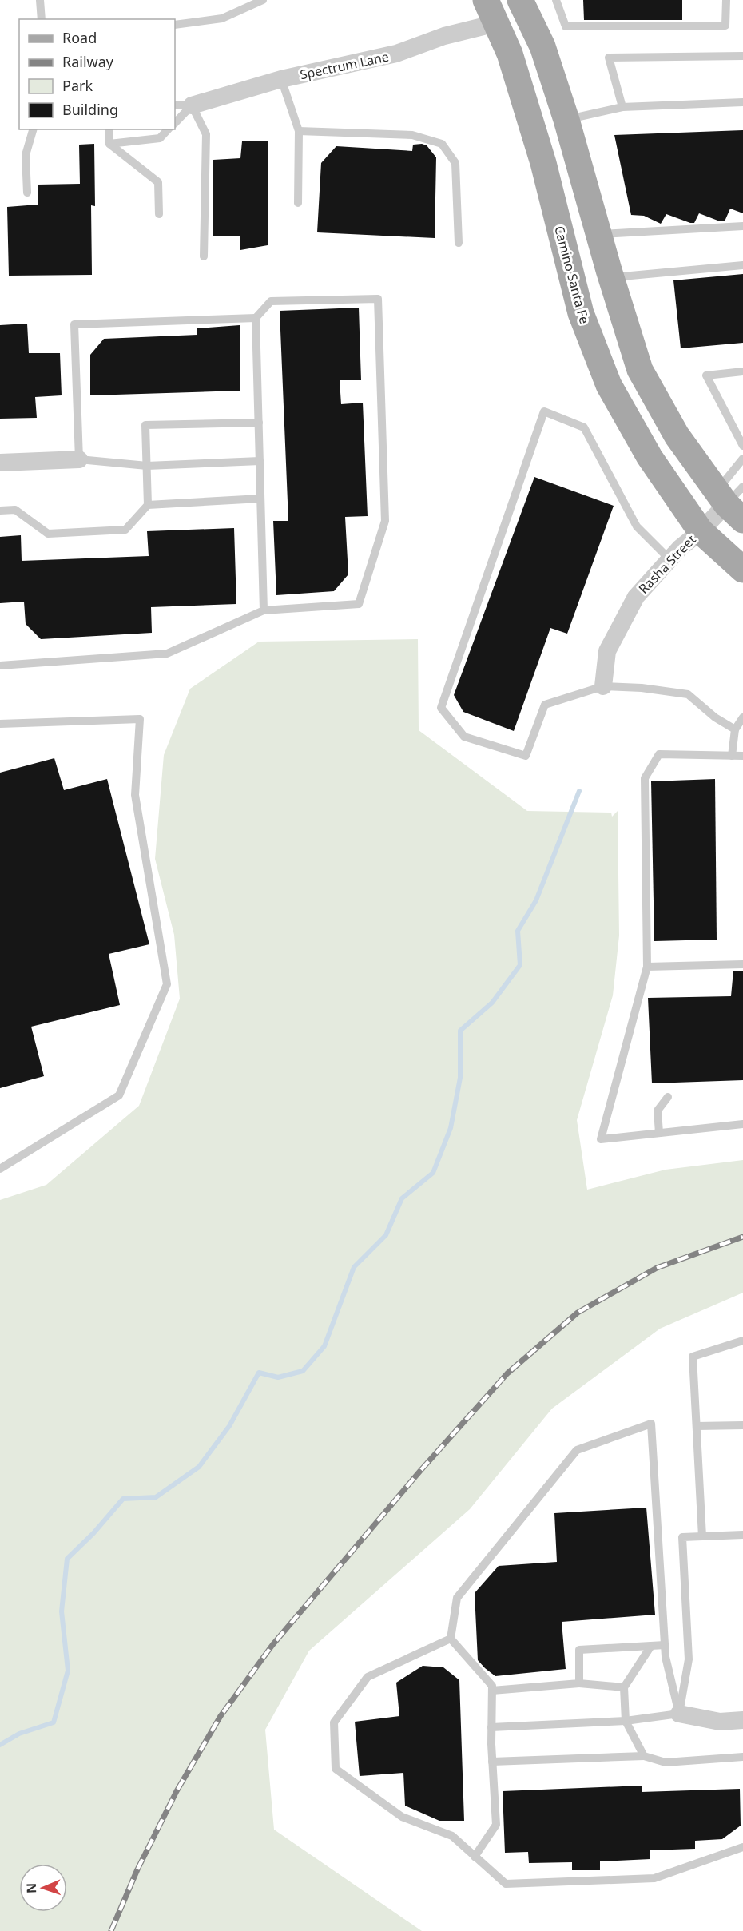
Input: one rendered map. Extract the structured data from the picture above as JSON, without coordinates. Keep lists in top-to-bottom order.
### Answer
{
  "streets": {
    "main road": ["Camino Santa Fe"],
    "street": ["Spectrum Lane", "Rasha Street"]
  },
  "crossings": [
    ["Spectrum Lane", "Camino Santa Fe"],
    ["Camino Santa Fe", "Rasha Street"]
  ],
  "legend": [
    "Road",
    "Railway",
    "Park",
    "Building"
  ],
  "north": "left"
}
